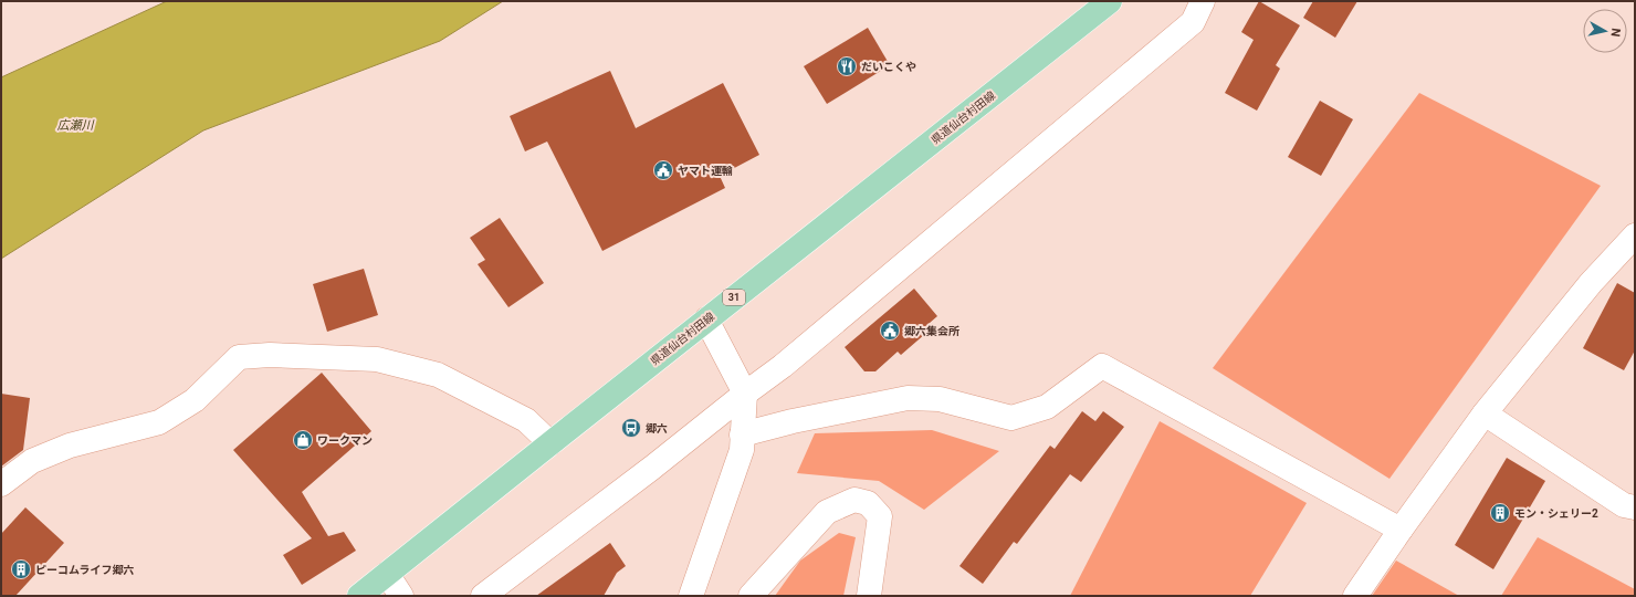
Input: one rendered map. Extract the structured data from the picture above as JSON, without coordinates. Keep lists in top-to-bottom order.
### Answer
{
  "streets": {
    "main road": ["県道仙台村田線", "31"]
  },
  "water": ["広瀬川"],
  "places": {
    "restaurant": ["だいこくや"],
    "public building": ["ヤマト運輸", "郷六集会所"],
    "bus stop": ["郷六"],
    "shop": ["ワークマン"],
    "building": ["モン・シェリー2", "ピーコムライフ郷六"]
  },
  "north": "right"
}
